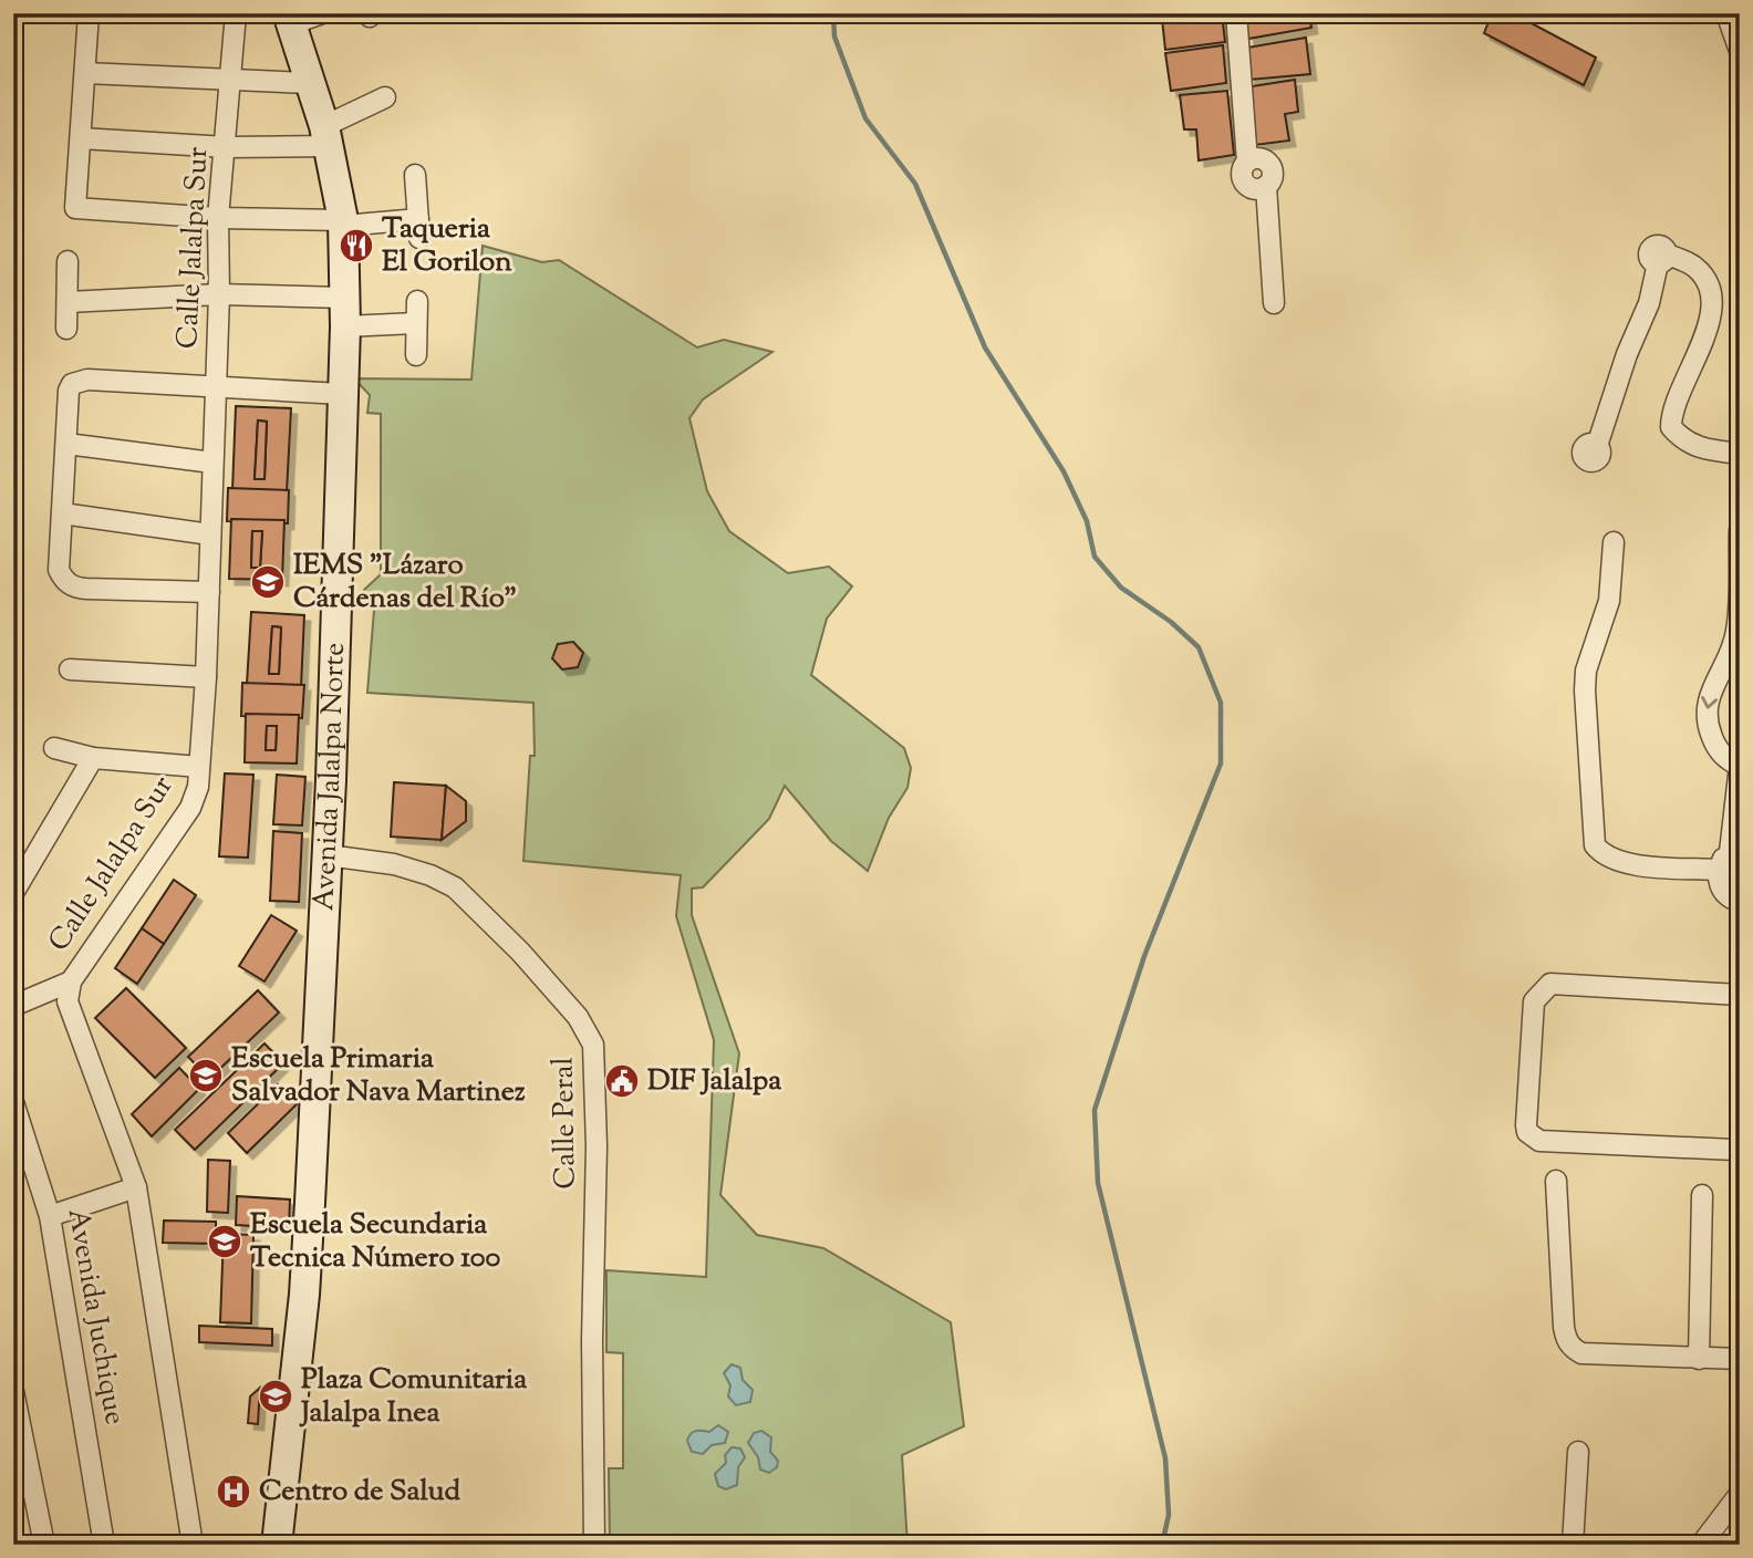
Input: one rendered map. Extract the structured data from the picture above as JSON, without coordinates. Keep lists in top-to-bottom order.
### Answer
{
  "streets": {
    "street": [
      "Calle Jalalpa Sur",
      "Avenida Jalalpa Norte",
      "Calle Peral",
      "Avenida Juchique"
    ]
  },
  "crossings": [
    ["Avenida Jalalpa Norte", "Calle Peral"]
  ],
  "places": {
    "restaurant": ["Taqueria El Gorilon"],
    "school or university": [
      "IEMS \"Lázaro Cárdenas del Río\"",
      "Escuela Primaria Salvador Nava Martinez",
      "Escuela Secundaria Tecnica Número 100",
      "Plaza Comunitaria Jalalpa Inea"
    ],
    "public building": ["DIF Jalalpa"],
    "hospital": ["Centro de Salud"]
  }
}
